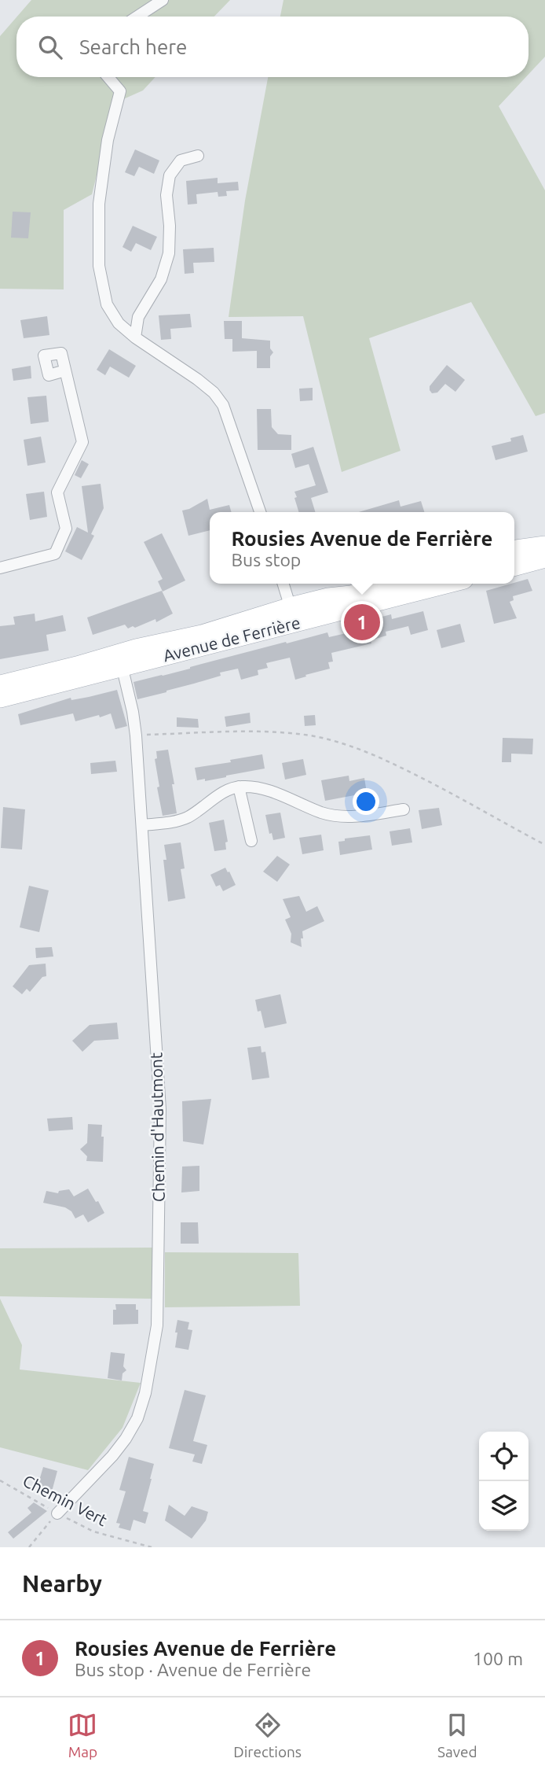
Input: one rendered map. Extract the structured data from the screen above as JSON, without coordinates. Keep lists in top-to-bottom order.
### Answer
{
  "streets": {
    "main road": ["Avenue de Ferrière"],
    "street": ["Chemin d'Hautmont"],
    "path": ["Chemin Vert"]
  },
  "crossings": [
    ["Avenue de Ferrière", "Chemin d'Hautmont"],
    ["Chemin d'Hautmont", "Chemin Vert"]
  ],
  "page": {
    "search": "Search here",
    "popup": ["Rousies Avenue de Ferrière", "Bus stop"],
    "pins": "1",
    "heading": "Nearby",
    "list": [
      {
        "mark": "1",
        "name": "Rousies Avenue de Ferrière",
        "note": "Bus stop · Avenue de Ferrière",
        "value": "100 m"
      }
    ],
    "nav": ["Map", "Directions", "Saved"]
  }
}
